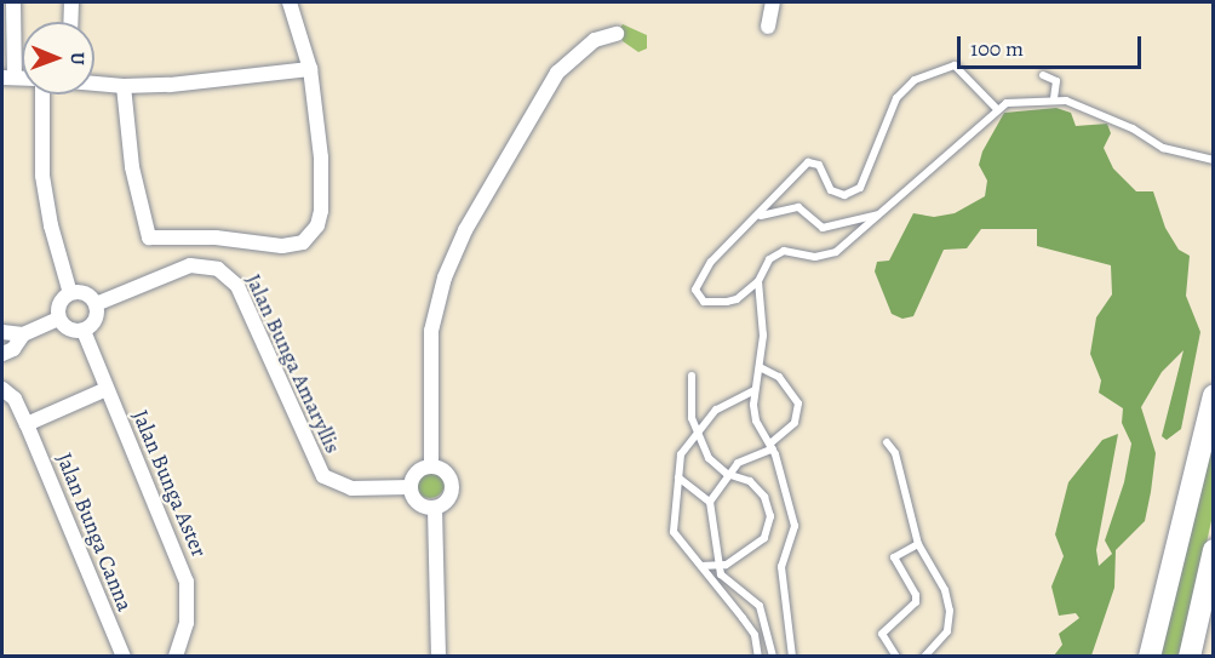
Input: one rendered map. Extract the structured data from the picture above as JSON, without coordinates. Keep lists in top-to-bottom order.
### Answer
{
  "streets": {
    "street": ["Jalan Bunga Amaryllis", "Jalan Bunga Aster", "Jalan Bunga Canna"]
  },
  "crossings": [
    ["Jalan Bunga Amaryllis", "Jalan Bunga Aster"]
  ],
  "scale_bar": "100 m",
  "north": "right"
}
